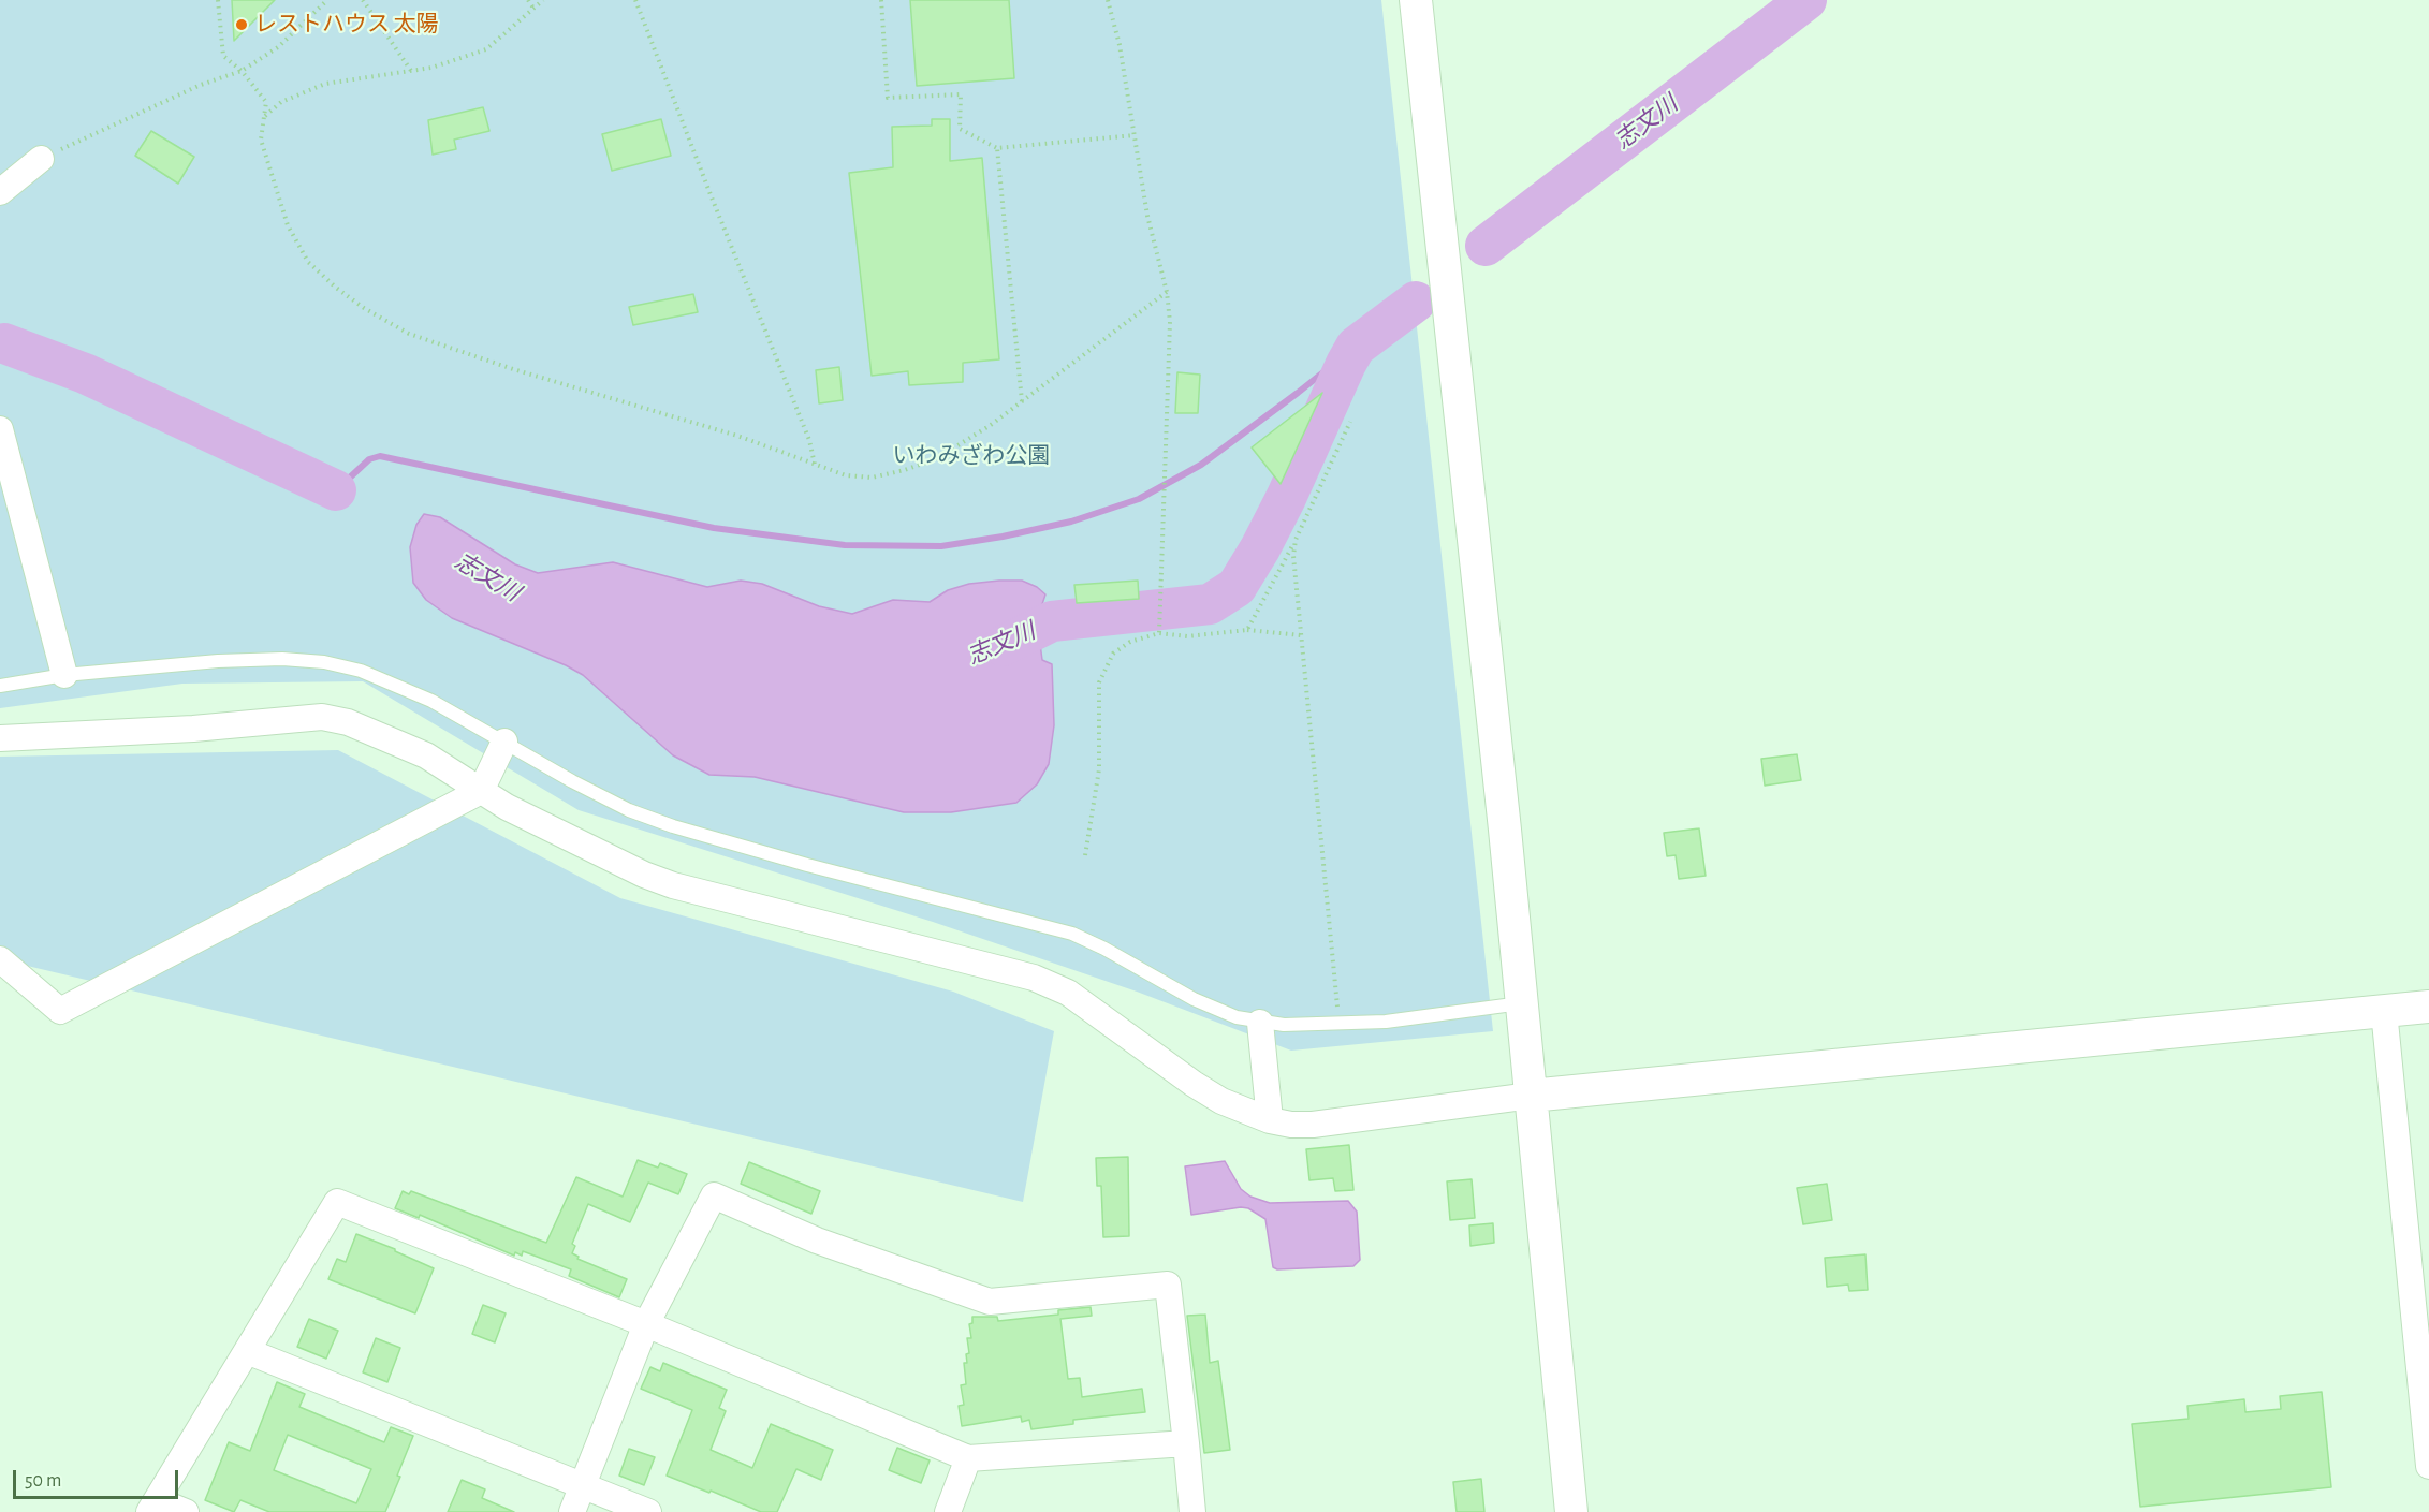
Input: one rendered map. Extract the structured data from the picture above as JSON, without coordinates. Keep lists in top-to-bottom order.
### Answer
{
  "water": ["志文川"],
  "parks": ["いわみざわ公園"],
  "places": ["レストハウス 太陽"],
  "scale_bar": "50 m"
}
